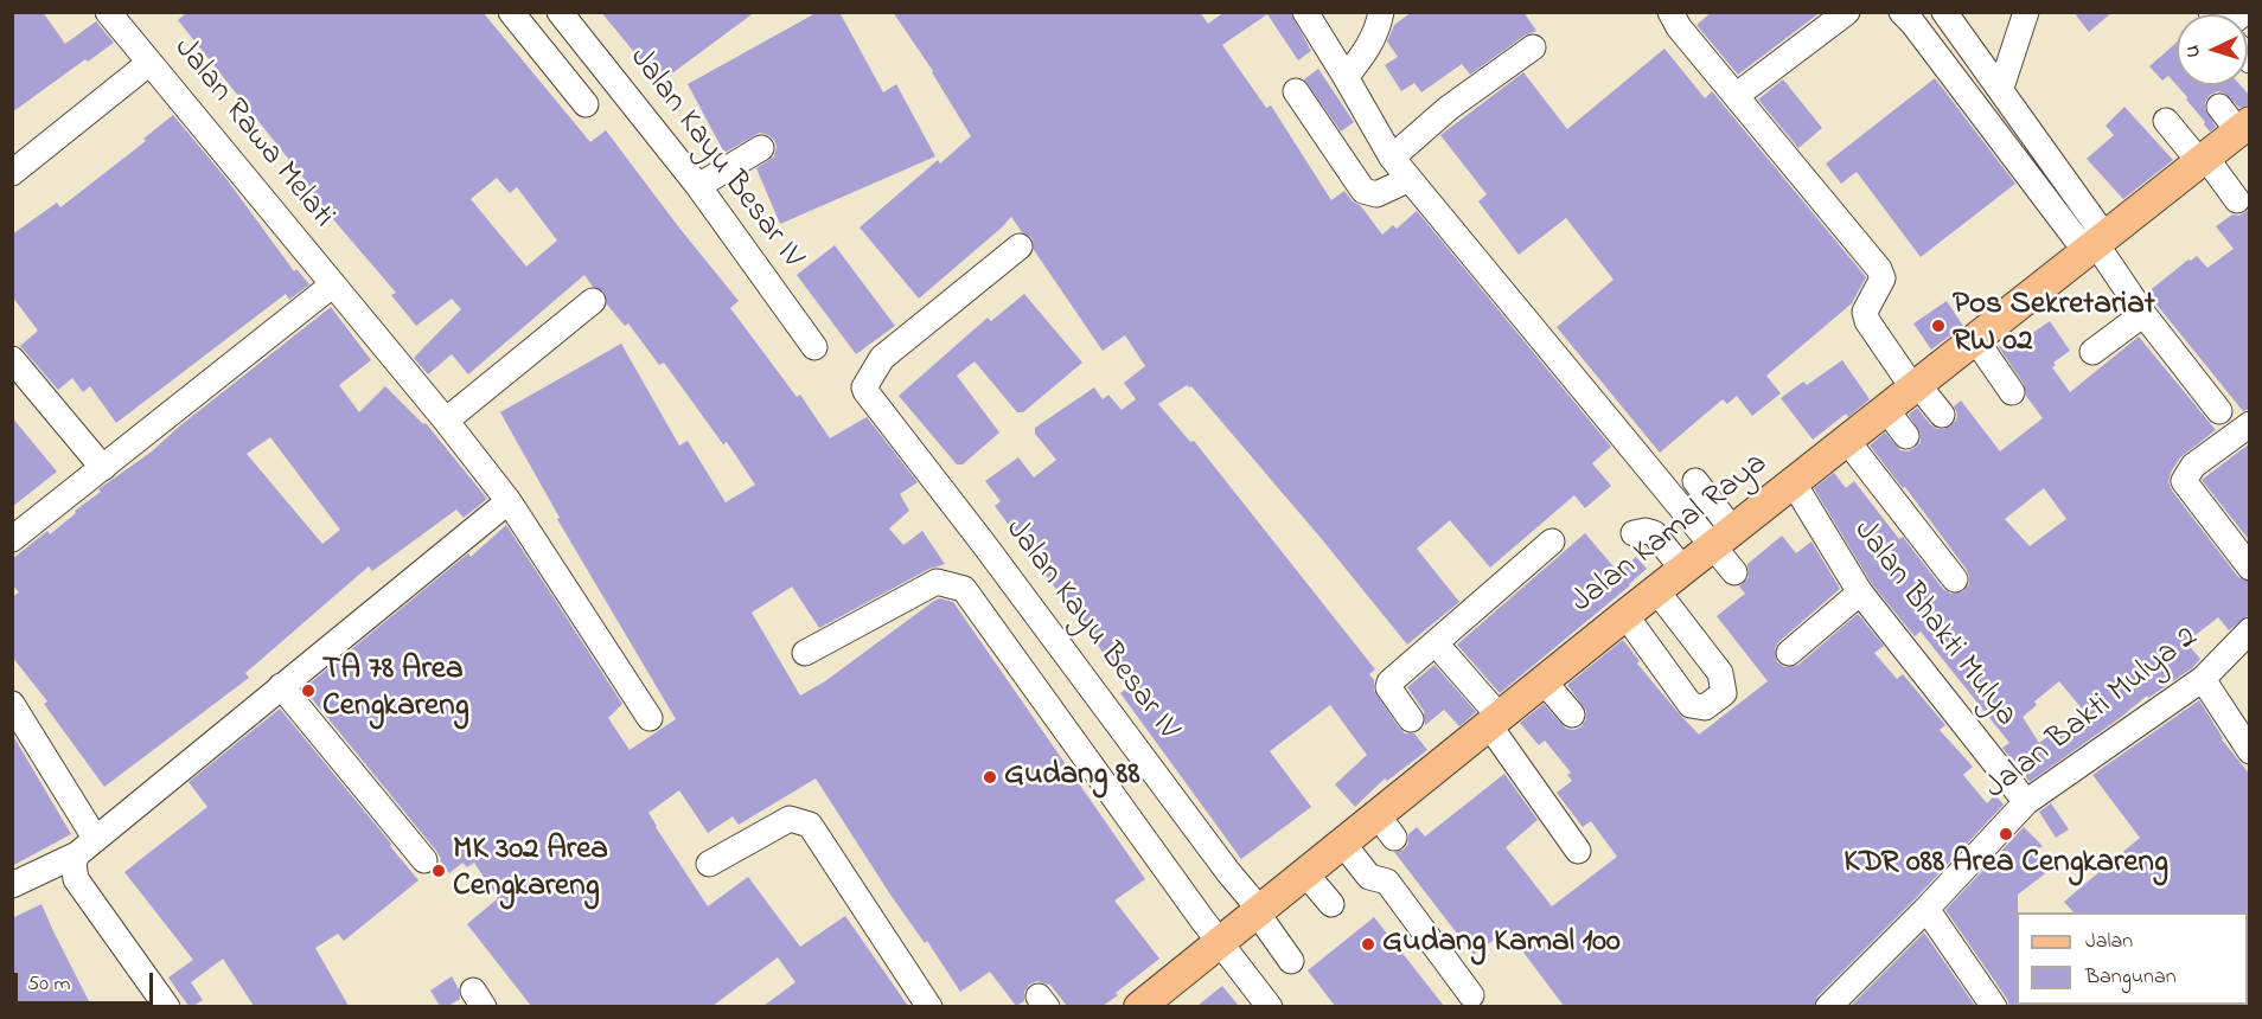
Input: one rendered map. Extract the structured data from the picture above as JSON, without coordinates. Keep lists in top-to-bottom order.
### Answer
{
  "streets": {
    "main road": ["Jalan Kamal Raya"],
    "street": [
      "Jalan Rawa Melati",
      "Jalan Kayu Besar IV",
      "Jalan Bhakti Mulya",
      "Jalan Bakti Mulya 2"
    ]
  },
  "crossings": [
    ["Jalan Kayu Besar IV", "Jalan Kamal Raya"],
    ["Jalan Kamal Raya", "Jalan Bhakti Mulya"],
    ["Jalan Bhakti Mulya", "Jalan Bakti Mulya 2"]
  ],
  "places": [
    "Pos Sekretariat RW 02",
    "TA 78 Area Cengkareng",
    "Gudang 88",
    "KDR 088 Area Cengkareng",
    "MK 302 Area Cengkareng",
    "Gudang Kamal 100"
  ],
  "legend": ["Jalan", "Bangunan"],
  "scale_bar": "50 m",
  "north": "left"
}
